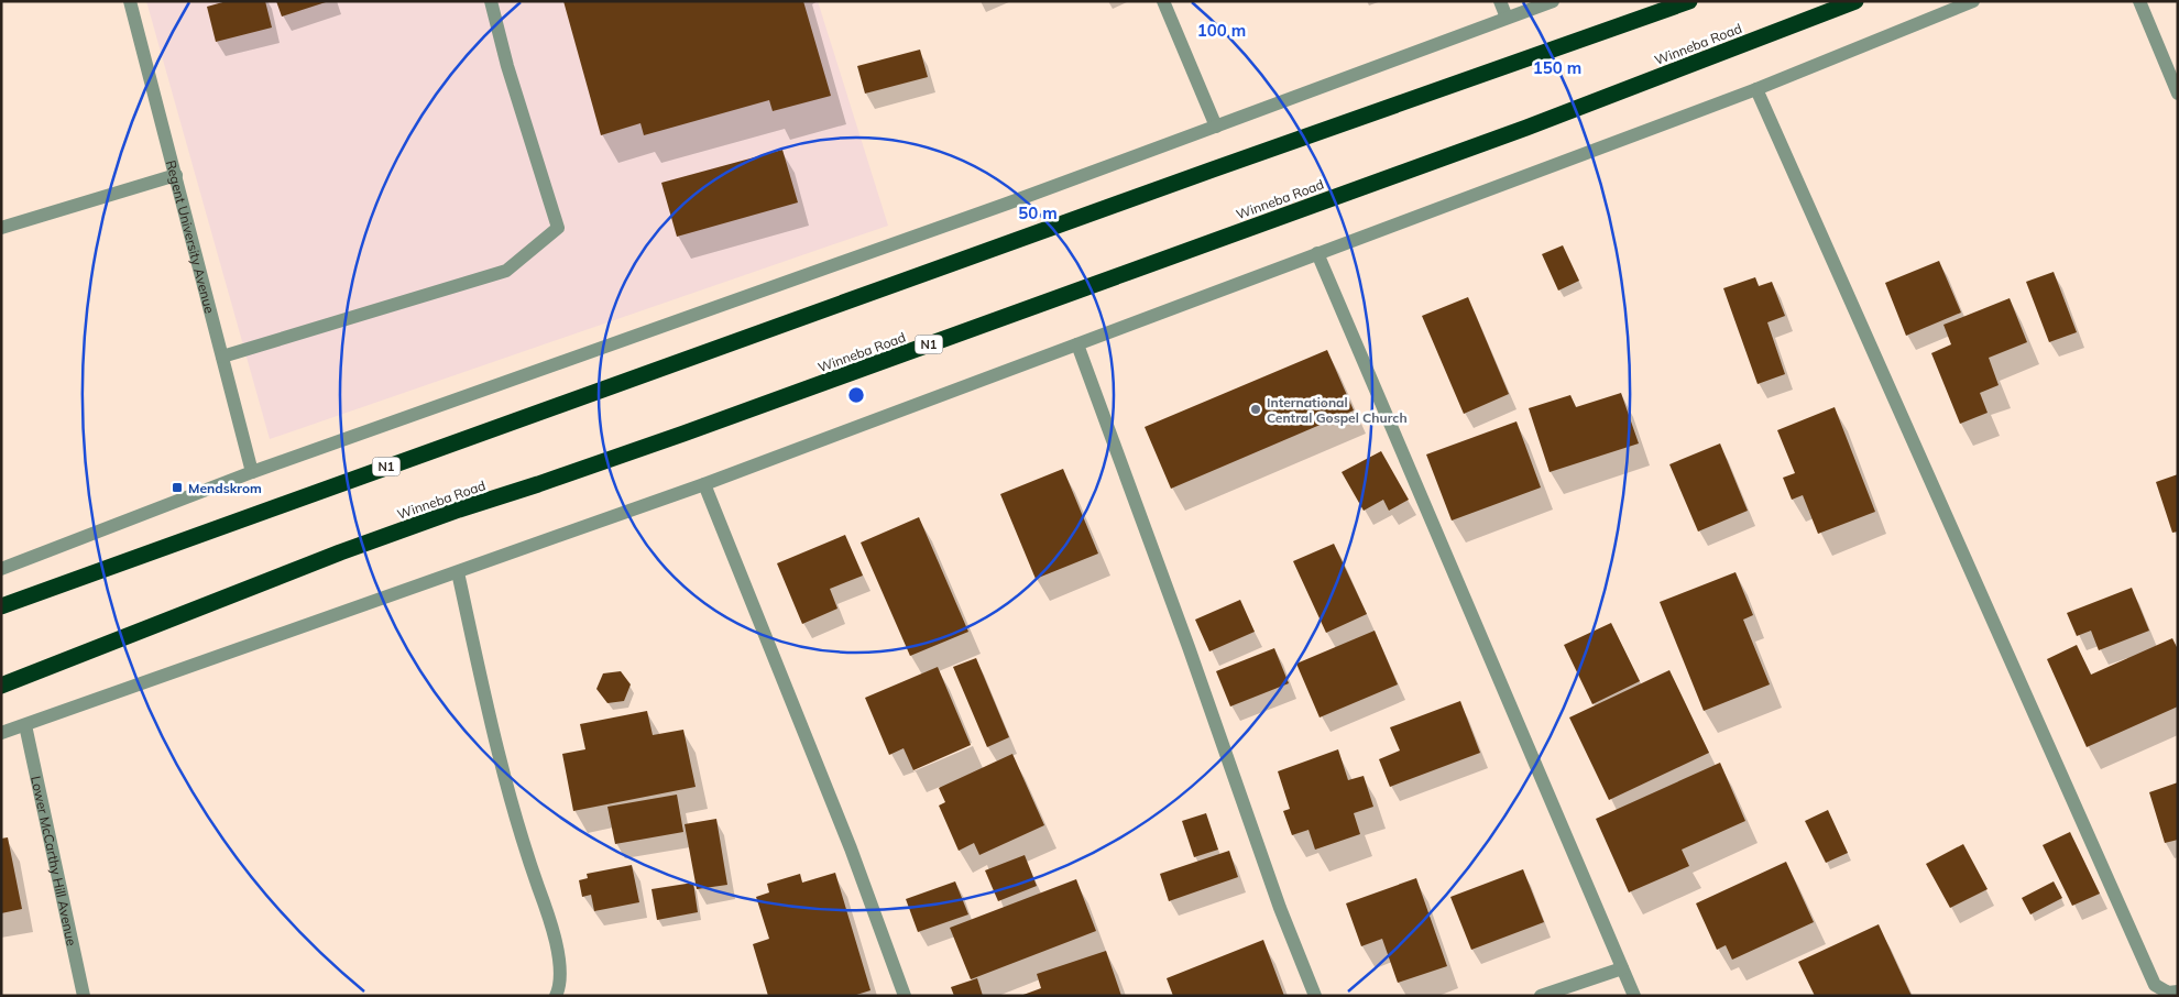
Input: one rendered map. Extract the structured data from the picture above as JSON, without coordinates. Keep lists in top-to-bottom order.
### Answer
{
  "streets": {
    "highway": ["Winneba Road", "N1"],
    "street": ["Regent University Avenue", "Lower McCarthy Hill Avenue"]
  },
  "places": {
    "other": ["International Central Gospel Church"],
    "transit": ["Mendskrom"]
  },
  "rings": ["100 m", "150 m", "50 m"]
}
